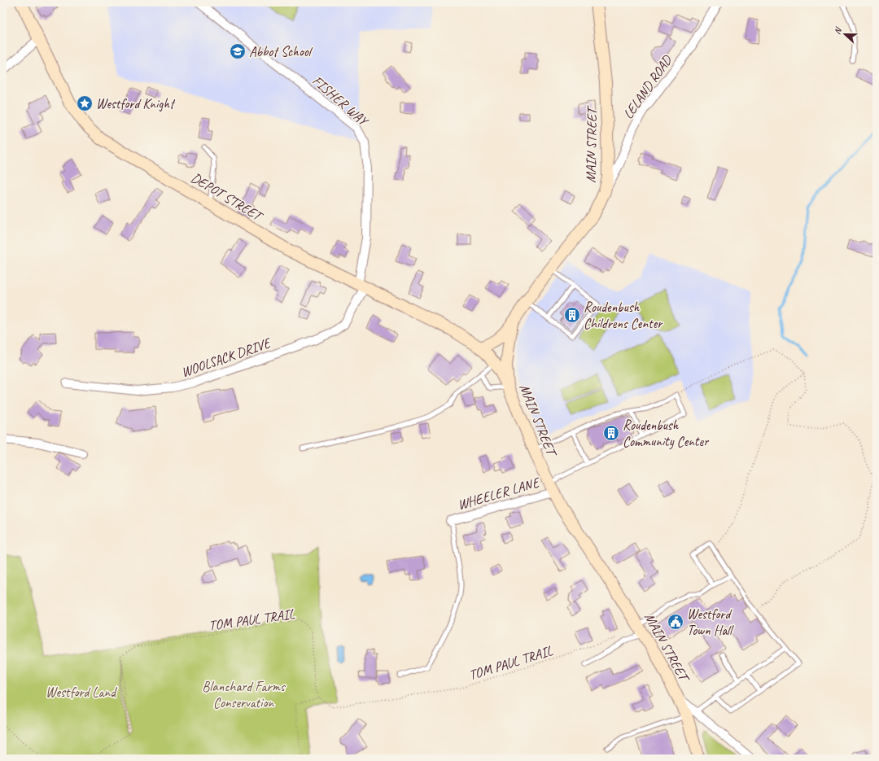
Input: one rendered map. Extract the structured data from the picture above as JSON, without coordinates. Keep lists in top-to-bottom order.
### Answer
{
  "streets": {
    "main road": ["MAIN STREET", "DEPOT STREET"],
    "street": [
      "LELAND ROAD",
      "FISHER WAY",
      "WOOLSACK DRIVE",
      "WHEELER LANE"
    ],
    "path": ["TOM PAUL TRAIL"]
  },
  "crossings": [
    ["LELAND ROAD", "MAIN STREET"],
    ["FISHER WAY", "DEPOT STREET"],
    ["FISHER WAY", "WOOLSACK DRIVE"],
    ["MAIN STREET", "DEPOT STREET"],
    ["MAIN STREET", "WHEELER LANE"],
    ["DEPOT STREET", "WOOLSACK DRIVE"]
  ],
  "parks": ["Blanchard Farms Conservation", "Westford Land"],
  "places": {
    "school or university": ["Abbot School"],
    "place": ["Westford Knight"],
    "building": ["Roudenbush Childrens Center", "Roudenbush Community Center"],
    "public building": ["Westford Town Hall"]
  },
  "north": "left"
}
